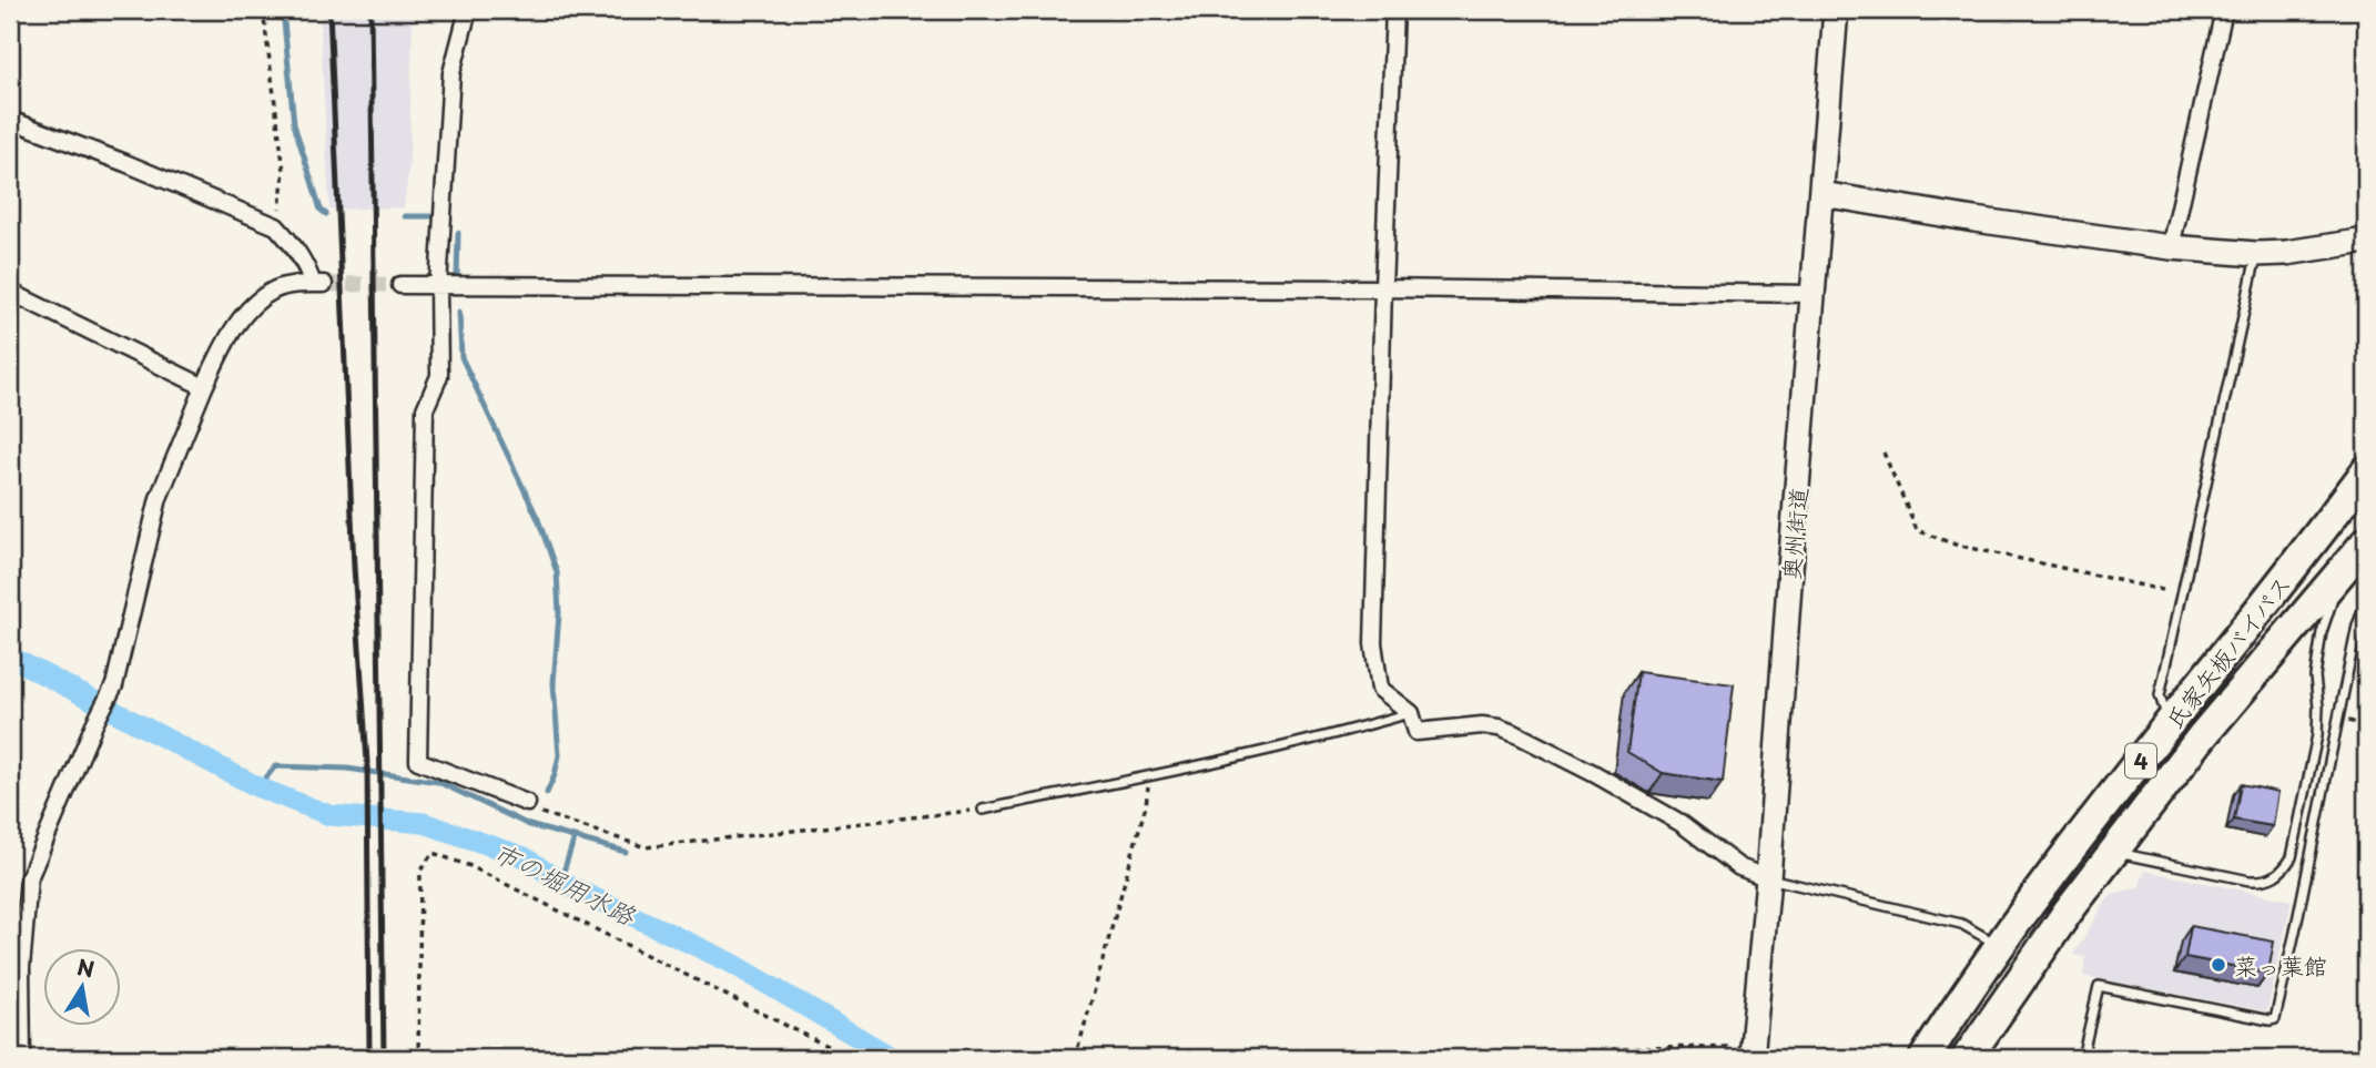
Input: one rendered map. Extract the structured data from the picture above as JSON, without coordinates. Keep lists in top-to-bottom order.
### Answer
{
  "streets": {
    "highway": ["氏家矢板バイパス", "4"],
    "main road": ["奥州街道"]
  },
  "water": ["市の堀用水路"],
  "places": ["菜っ葉館"],
  "north": "top"
}
